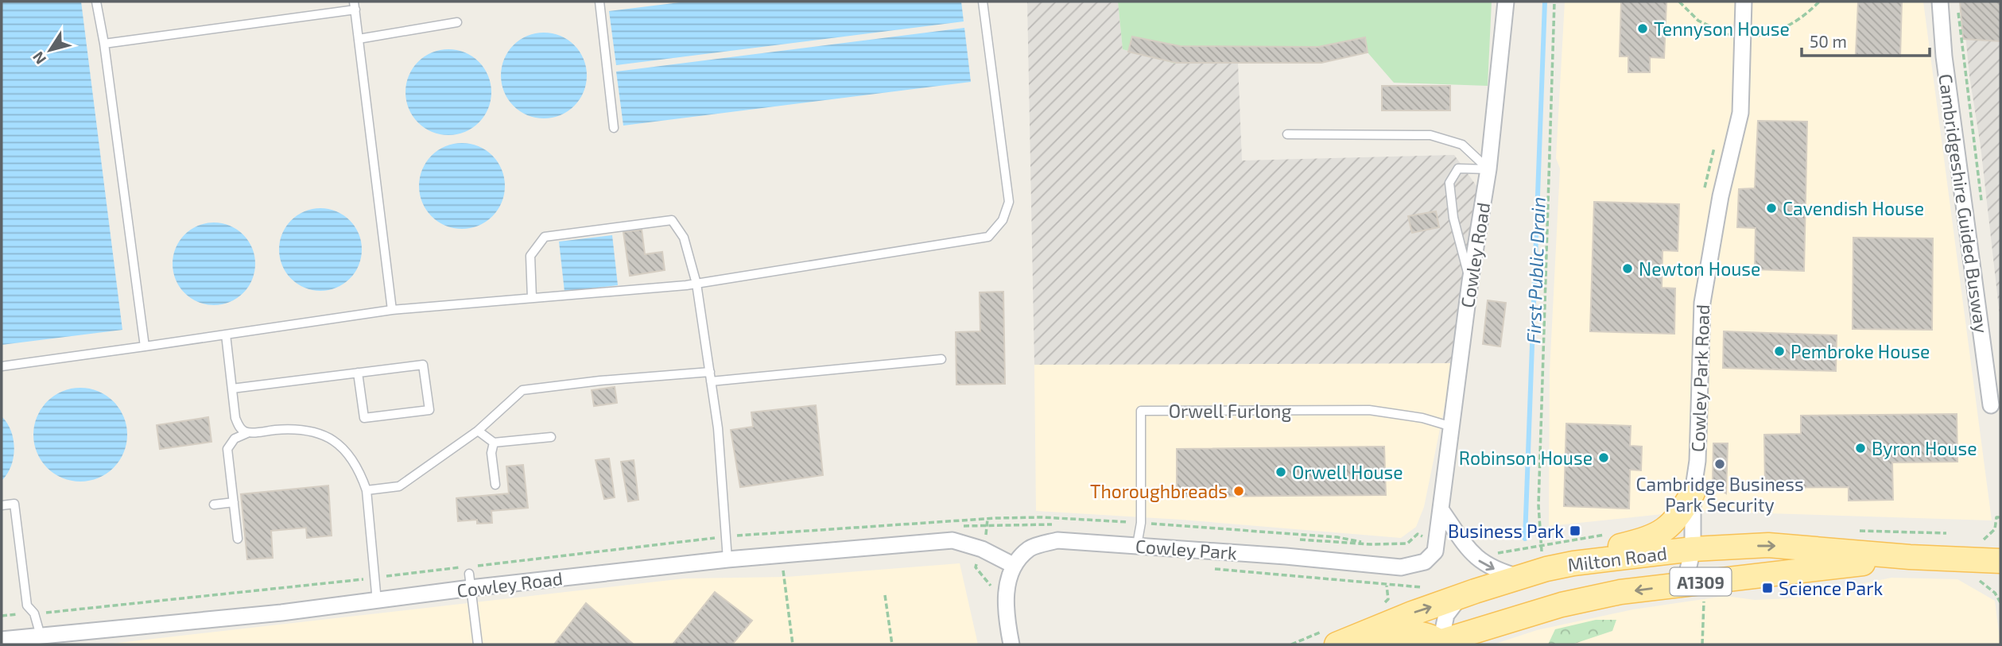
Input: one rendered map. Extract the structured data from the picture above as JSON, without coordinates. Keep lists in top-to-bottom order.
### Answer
{
  "streets": {
    "main road": ["Milton Road", "A1309"],
    "street": [
      "Cambridgeshire Guided Busway",
      "Cowley Road",
      "Cowley Park Road",
      "Cowley Park"
    ],
    "lane": ["Orwell Furlong"]
  },
  "crossings": [
    ["Cowley Road", "Orwell Furlong"],
    ["Cowley Road", "Cowley Park"],
    ["Cowley Park Road", "A1309"],
    ["Orwell Furlong", "Cowley Park"],
    ["Milton Road", "A1309"]
  ],
  "water": ["First Public Drain"],
  "places": {
    "other": [
      "Tennyson House",
      "Cavendish House",
      "Newton House",
      "Pembroke House",
      "Byron House",
      "Robinson House",
      "Cambridge Business Park Security",
      "Orwell House",
      "Thoroughbreads"
    ],
    "transit": ["Business Park", "Science Park"]
  },
  "scale_bar": "50 m",
  "north": "bottom left"
}
